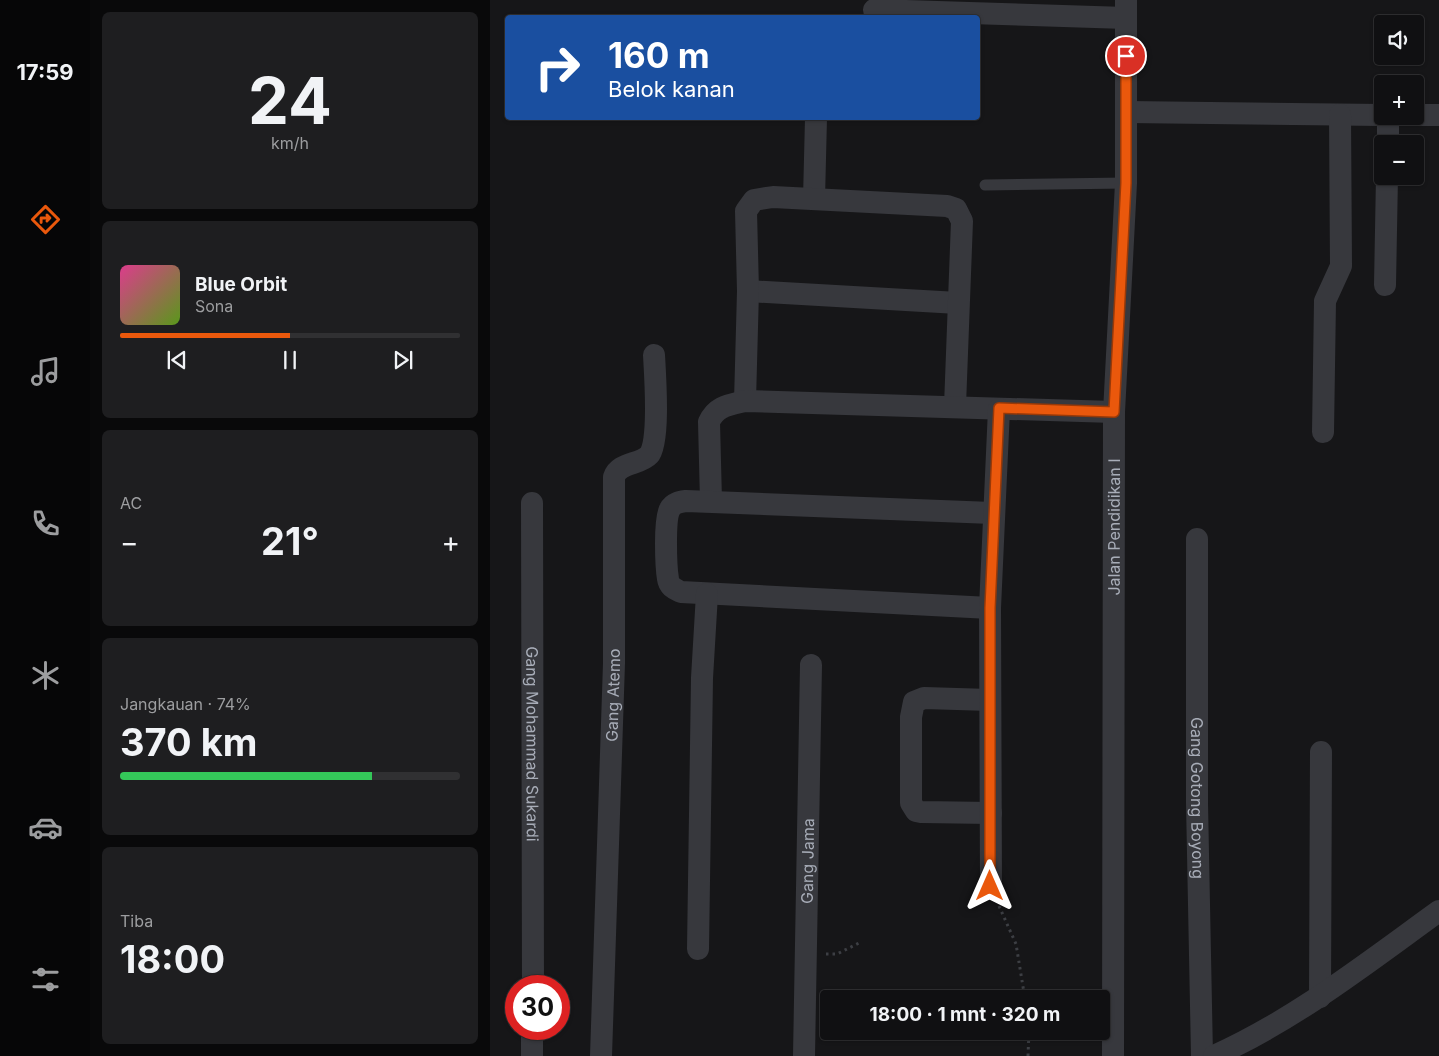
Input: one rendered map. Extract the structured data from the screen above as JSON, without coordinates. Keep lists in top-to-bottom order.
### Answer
{
  "streets": {
    "street": [
      "Jalan Pendidikan I",
      "Gang Atemo",
      "Gang Mohammad Sukardi",
      "Gang Gotong Boyong",
      "Gang Jama"
    ]
  },
  "page": {
    "tabs": "17:59",
    "tile": [
      ["24", "km/h"],
      "AC",
      ["Jangkauan · 74%", "370 km"],
      ["Tiba", "18:00"]
    ],
    "map_buttons": ["+", "−"],
    "turn": ["160 m", "Belok kanan"],
    "song": ["Blue Orbit", "Sona"],
    "heat": ["−", "21°", "+"],
    "limit": "30",
    "trip": "18:00 · 1 mnt · 320 m"
  }
}
